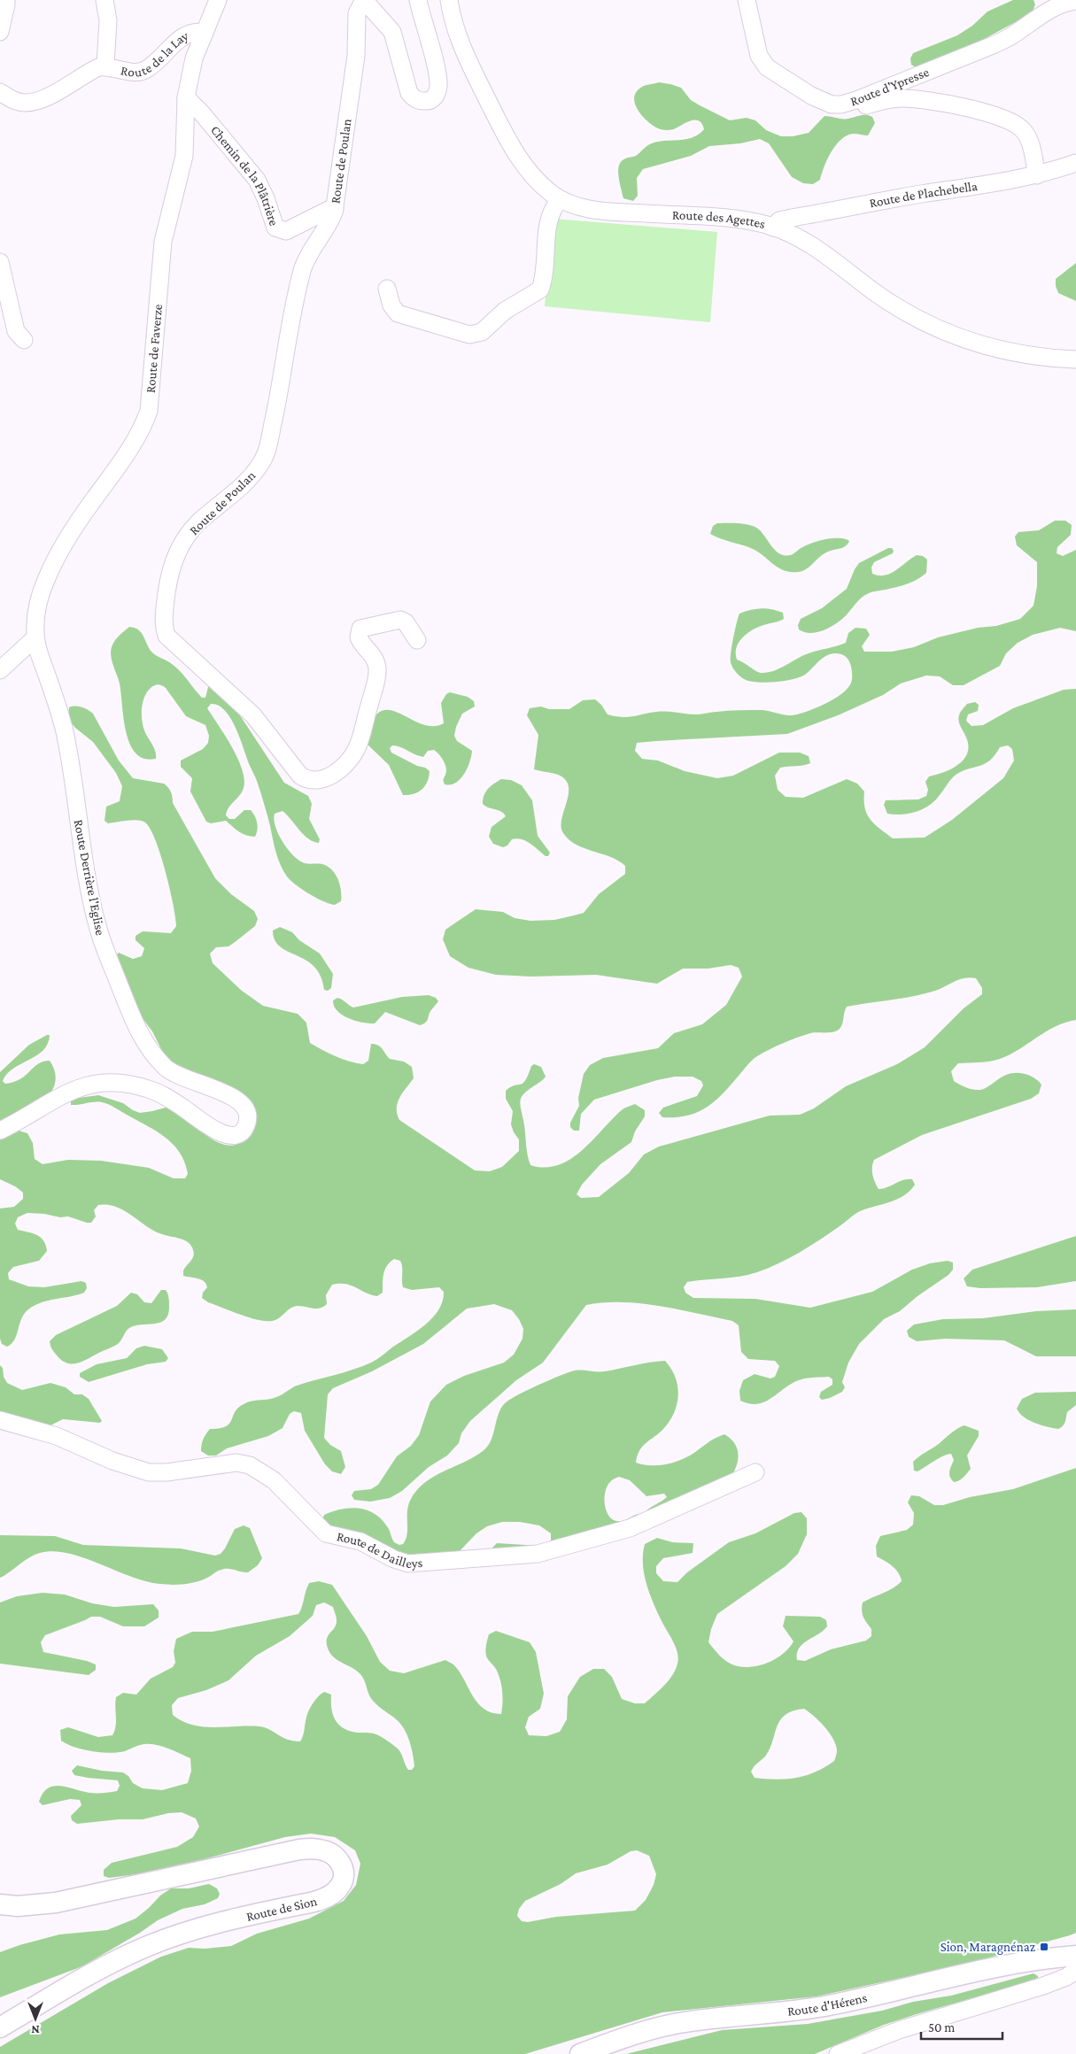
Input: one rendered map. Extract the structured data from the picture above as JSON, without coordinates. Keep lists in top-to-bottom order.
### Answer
{
  "streets": {
    "main road": ["Route de Sion", "Route d'Hérens"],
    "street": [
      "Route de la Lay",
      "Route d'Ypresse",
      "Route de Poulan",
      "Chemin de la Plâtrière",
      "Route de Plachebella",
      "Route des Agettes",
      "Route de Faverze",
      "Route Derrière l'Eglise",
      "Route de Dailleys"
    ]
  },
  "crossings": [
    ["Route de la Lay", "Route de Faverze"],
    ["Route de Poulan", "Chemin de la Plâtrière"],
    ["Chemin de la Plâtrière", "Route de Faverze"],
    ["Route de Plachebella", "Route des Agettes"],
    ["Route de Faverze", "Route Derrière l'Eglise"]
  ],
  "places": {
    "transit": ["Sion, Maragnénaz"]
  },
  "scale_bar": "50 m",
  "north": "bottom"
}
